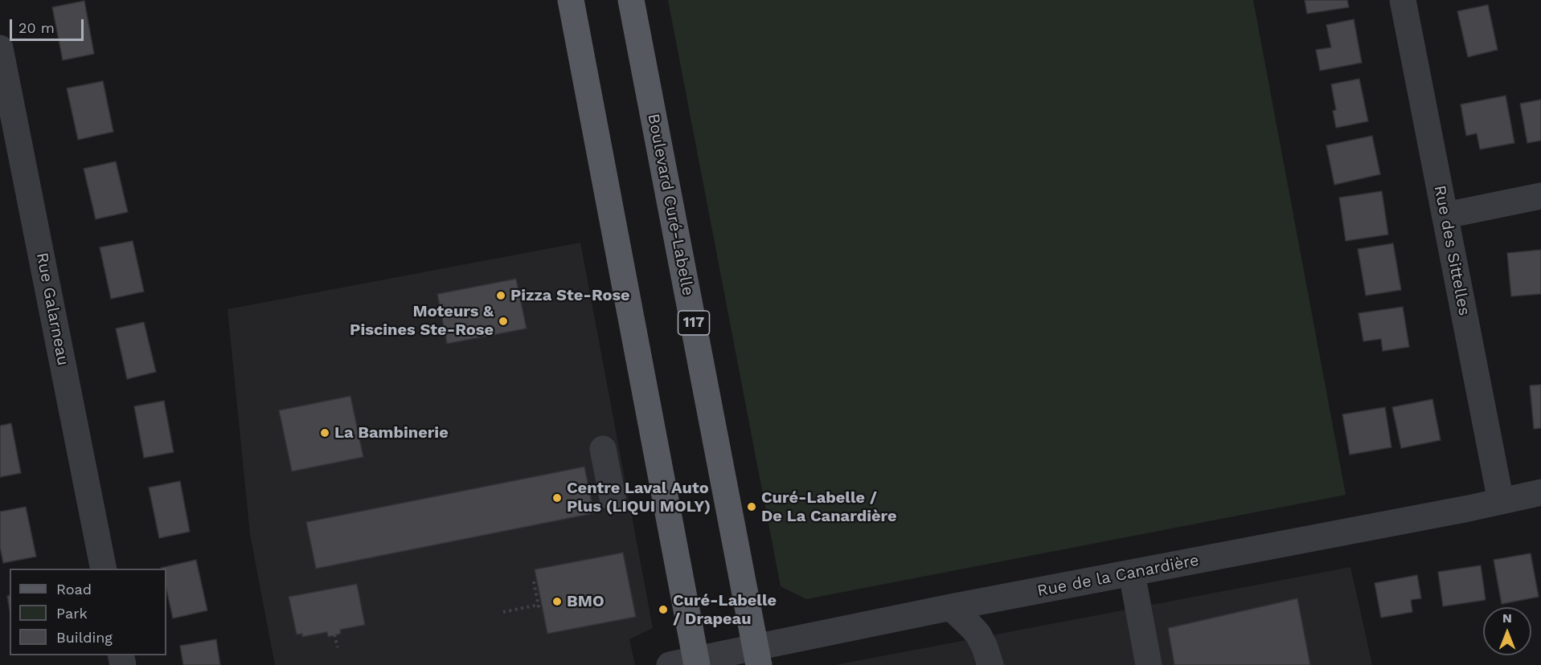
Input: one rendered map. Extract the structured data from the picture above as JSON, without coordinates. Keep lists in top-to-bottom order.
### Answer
{
  "streets": {
    "main road": ["Boulevard Curé-Labelle", "117"],
    "street": ["Rue des Sittelles", "Rue Galarneau", "Rue de la Canardière"]
  },
  "crossings": [
    ["Boulevard Curé-Labelle", "Rue de la Canardière"],
    ["Rue des Sittelles", "Rue de la Canardière"]
  ],
  "places": [
    "Pizza Ste-Rose",
    "Moteurs & Piscines Ste-Rose",
    "La Bambinerie",
    "Centre Laval Auto Plus (LIQUI MOLY)",
    "Curé-Labelle / De La Canardière",
    "BMO",
    "Curé-Labelle / Drapeau"
  ],
  "legend": ["Road", "Park", "Building"],
  "scale_bar": "20 m",
  "north": "top"
}
